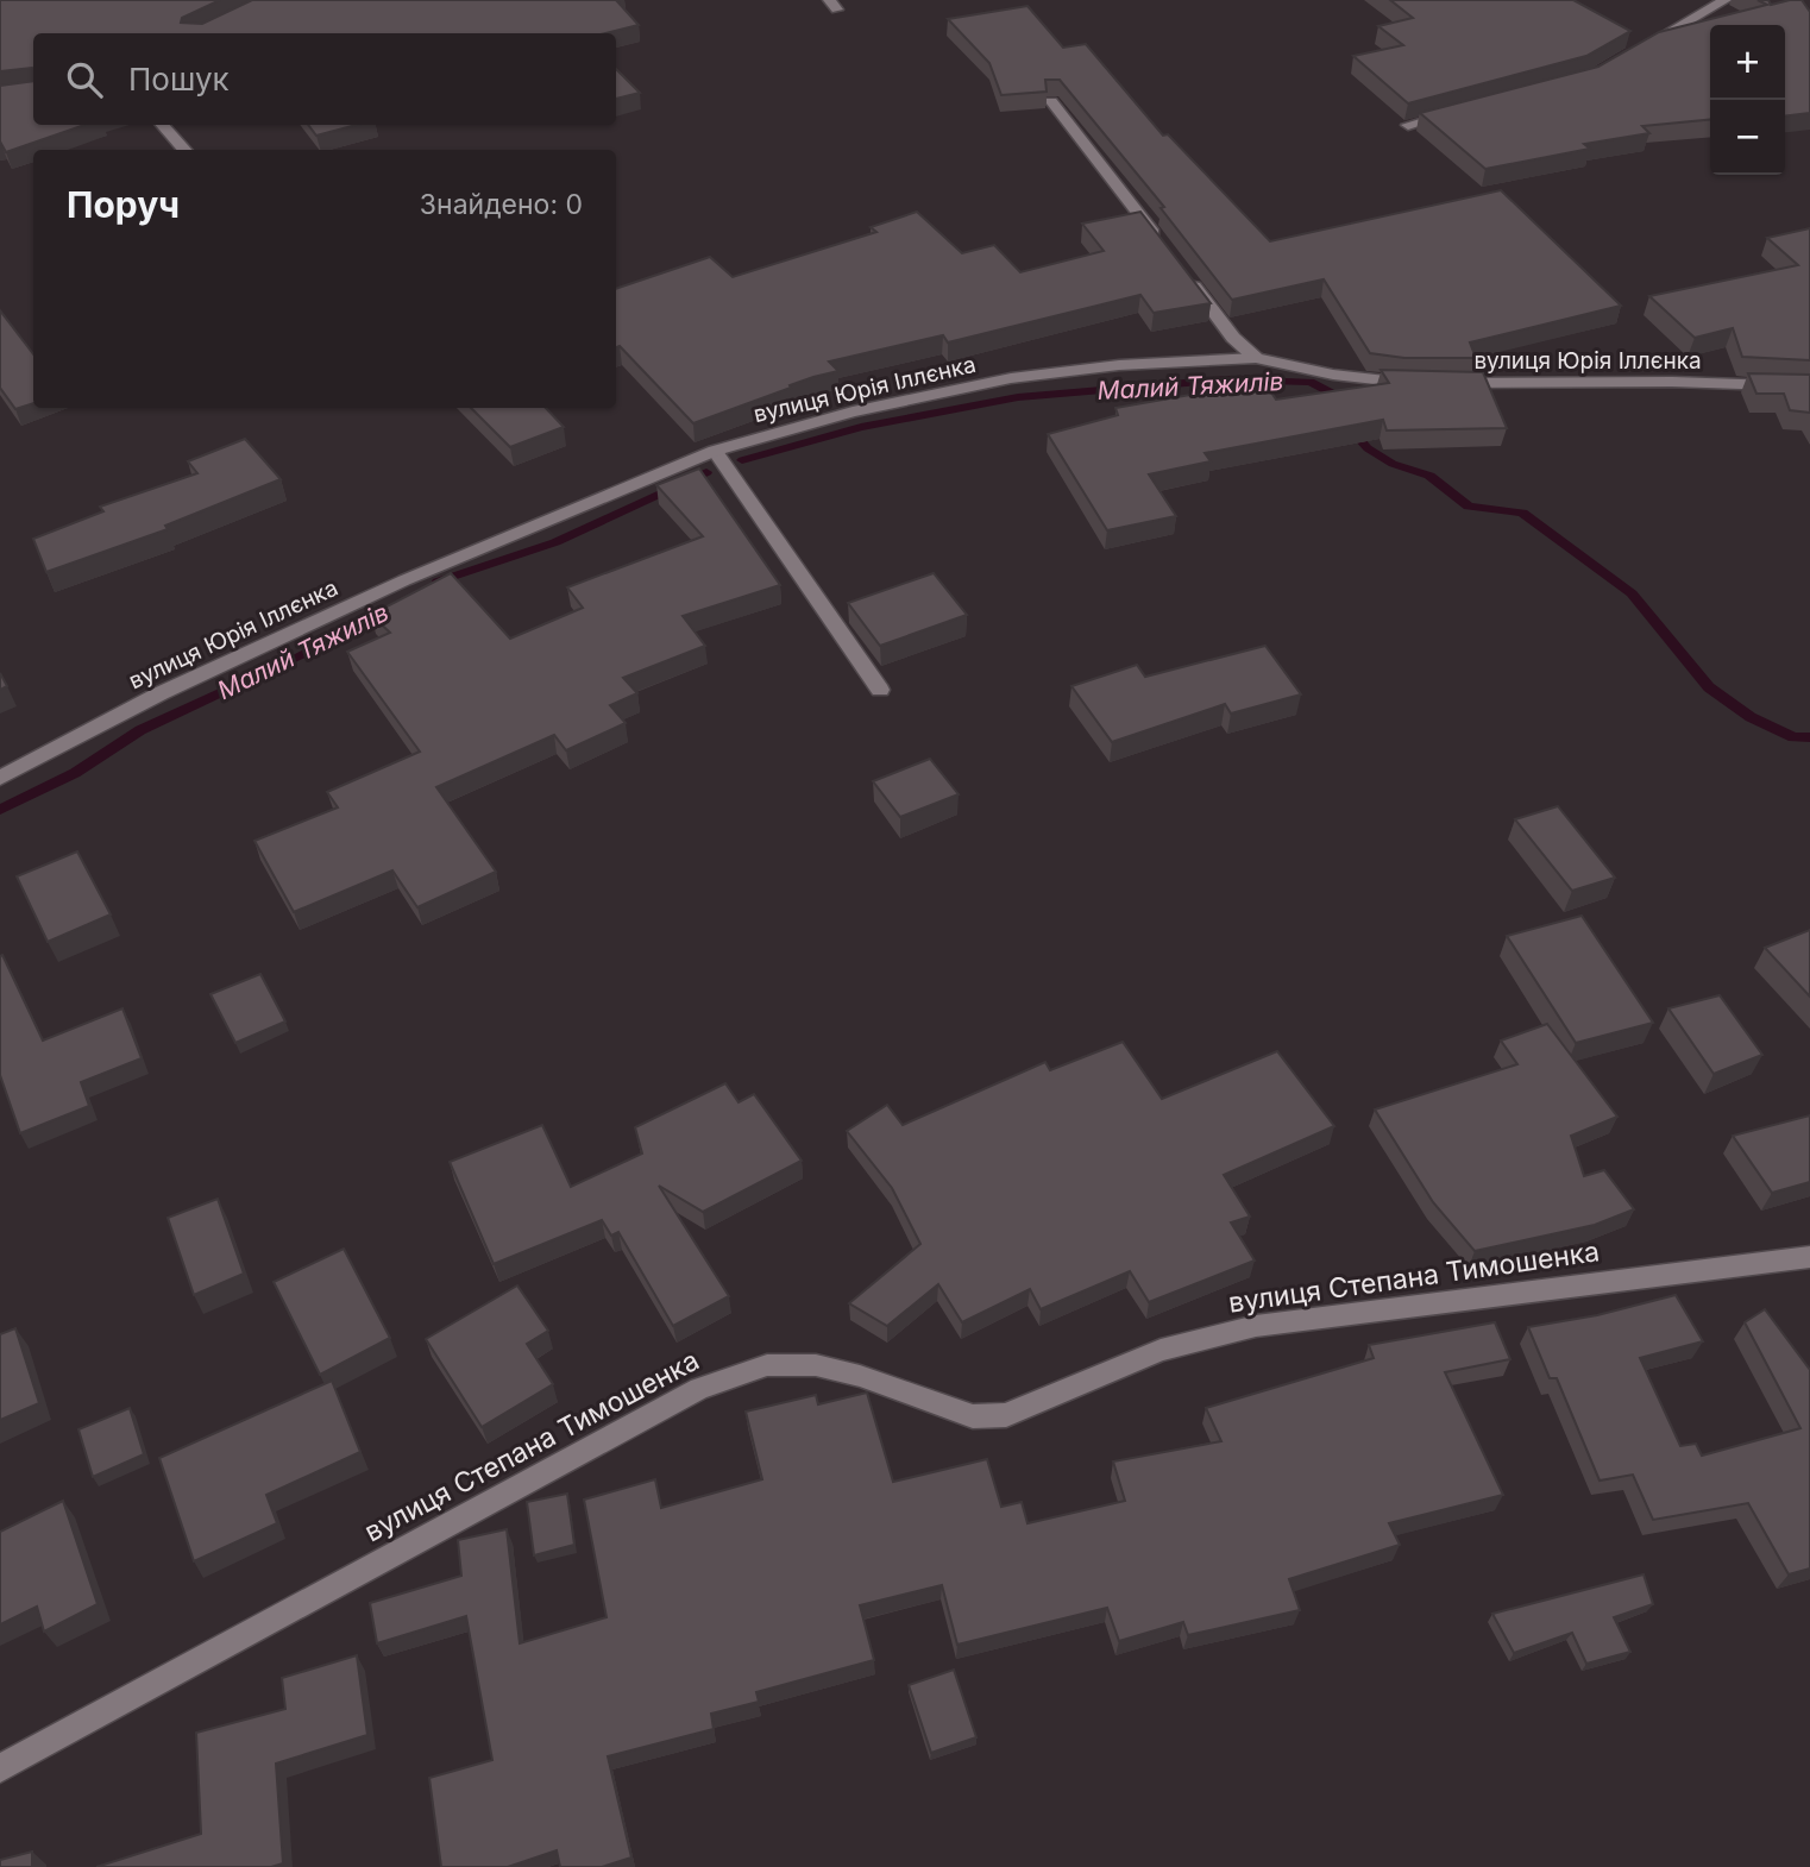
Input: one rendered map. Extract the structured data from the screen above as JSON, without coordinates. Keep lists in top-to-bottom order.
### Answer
{
  "streets": {
    "street": ["вулиця Юрія Іллєнка", "вулиця Степана Тимошенка"]
  },
  "water": ["Малий Тяжилів"],
  "page": {
    "map_buttons": ["+", "−"],
    "search": "Пошук",
    "heading": ["Поруч", "Знайдено: 0"]
  }
}
